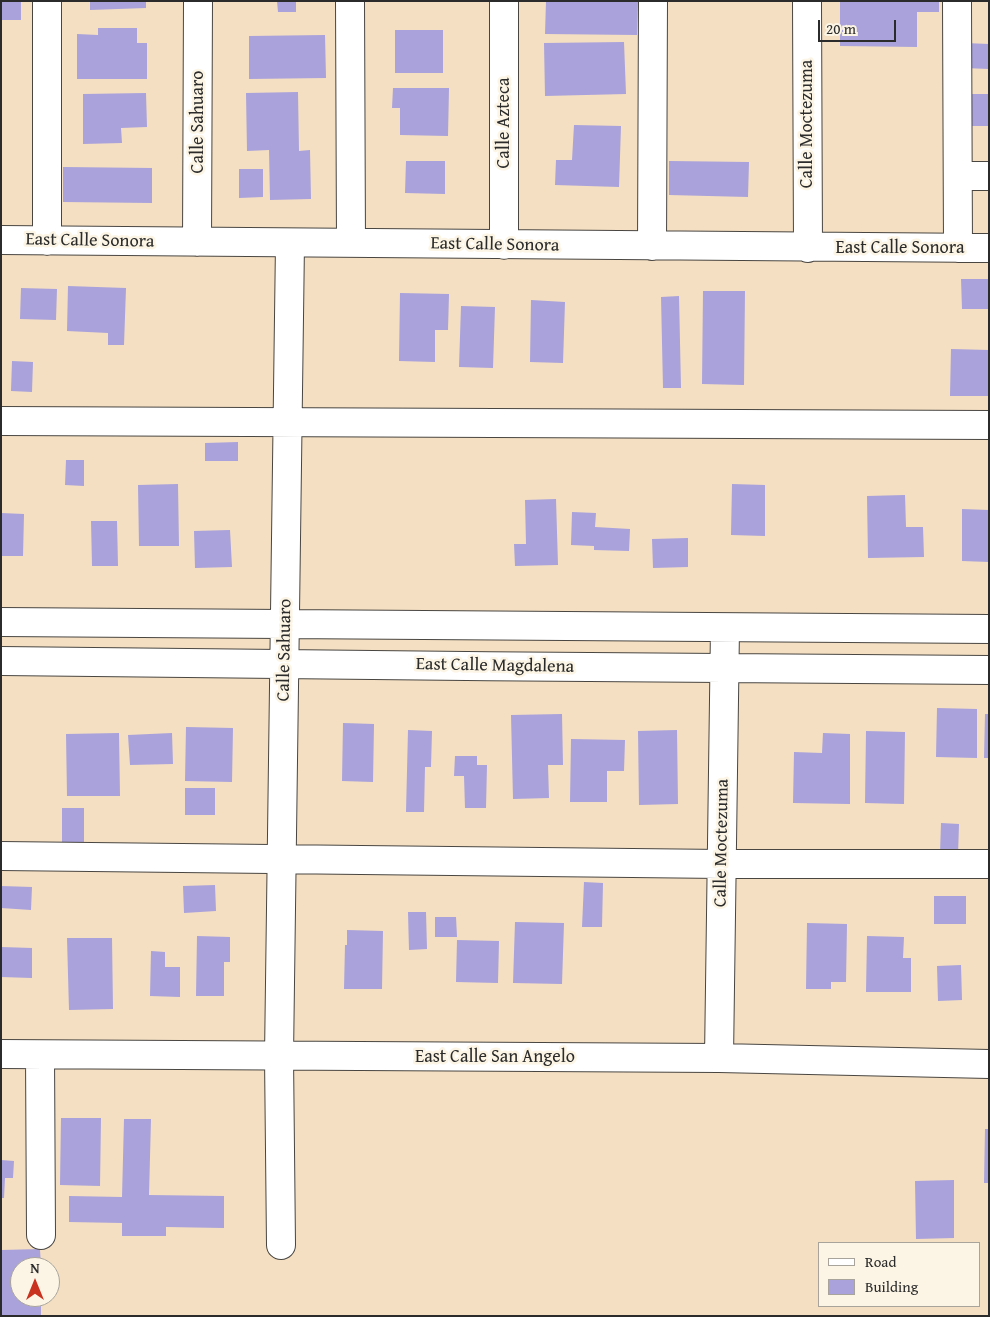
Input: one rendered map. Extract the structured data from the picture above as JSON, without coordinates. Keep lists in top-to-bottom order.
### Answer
{
  "streets": {
    "street": [
      "Calle Sahuaro",
      "Calle Azteca",
      "Calle Moctezuma",
      "East Calle Sonora",
      "East Calle Magdalena",
      "East Calle San Angelo"
    ]
  },
  "crossings": [
    ["Calle Sahuaro", "East Calle Sonora"],
    ["Calle Sahuaro", "East Calle Magdalena"],
    ["Calle Sahuaro", "East Calle San Angelo"],
    ["Calle Azteca", "East Calle Sonora"],
    ["Calle Moctezuma", "East Calle Sonora"],
    ["Calle Moctezuma", "East Calle Magdalena"],
    ["Calle Moctezuma", "East Calle San Angelo"]
  ],
  "legend": ["Road", "Building"],
  "scale_bar": "20 m",
  "north": "top"
}
